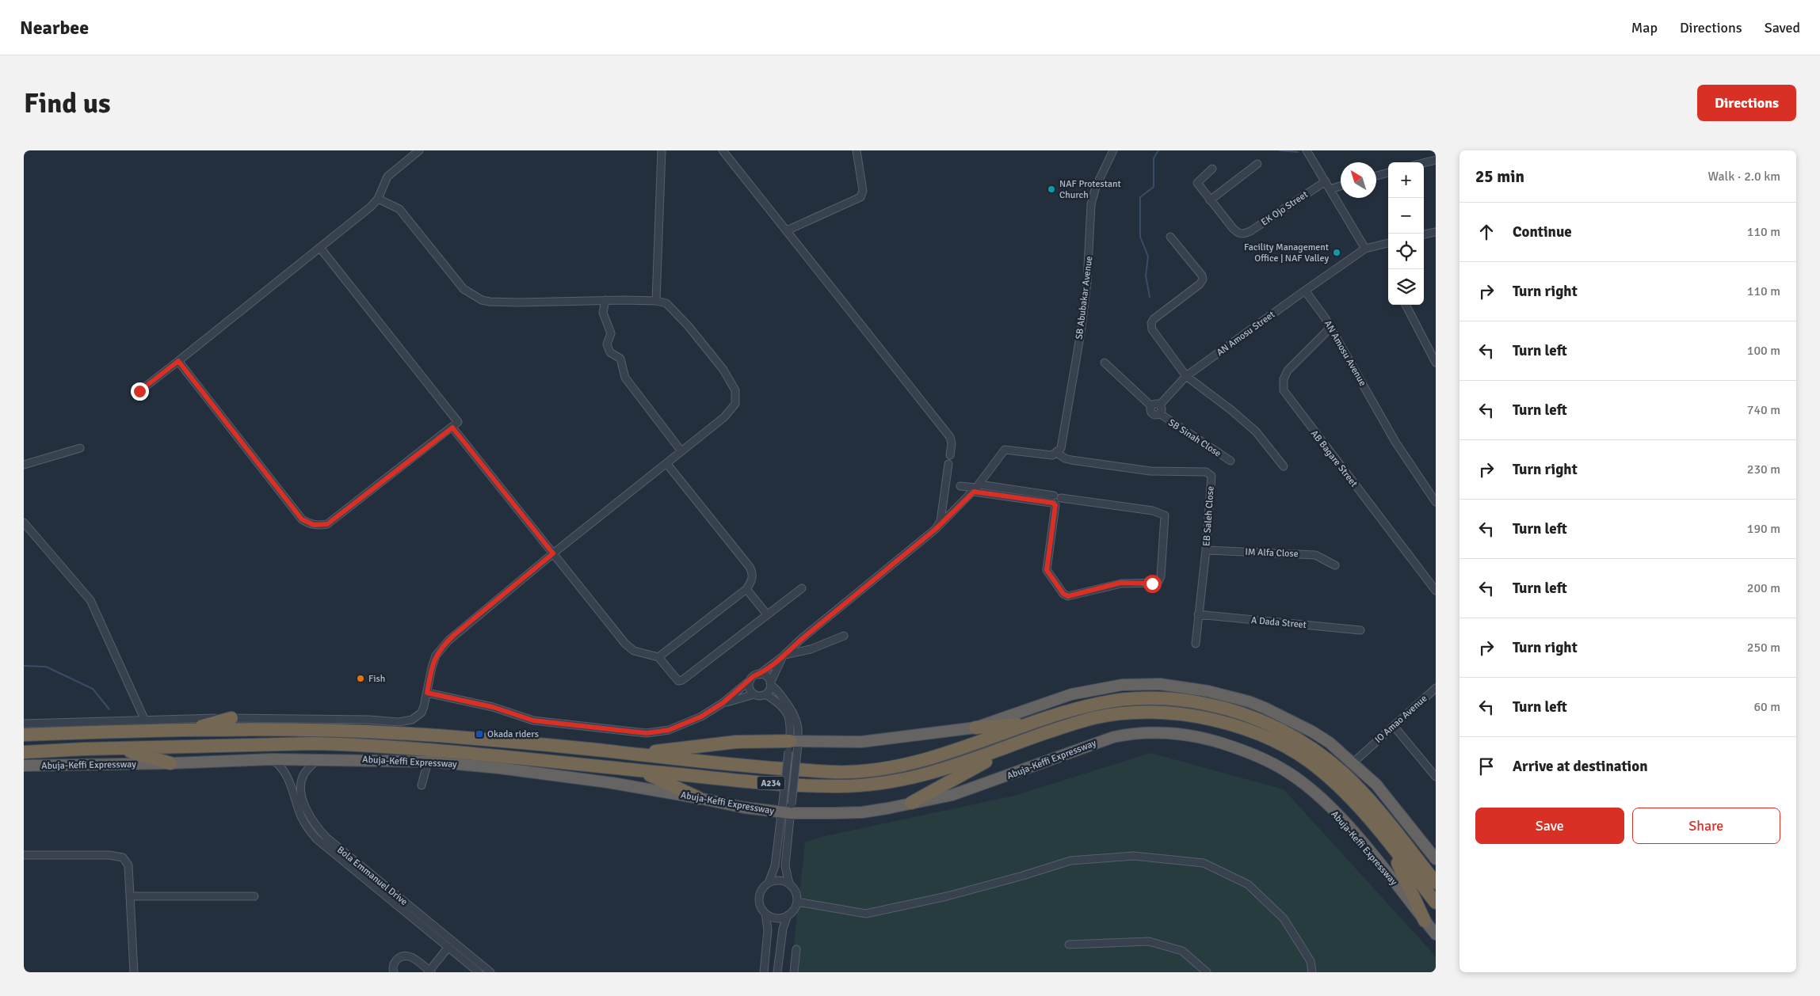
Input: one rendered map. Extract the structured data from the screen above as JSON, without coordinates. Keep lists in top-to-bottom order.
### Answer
{
  "streets": {
    "highway": ["Abuja-Keffi Expressway", "A234"],
    "street": [
      "EK Ojo Street",
      "SB Abubakar Avenue",
      "AN Amosu Street",
      "AN Amosu Avenue",
      "SB Sinah Close",
      "AB Bagare Street",
      "EB Saleh Close",
      "IM Alfa Close",
      "A Dada Street",
      "IO Amao Avenue",
      "Bola Emmanuel Drive"
    ]
  },
  "crossings": [
    ["SB Abubakar Avenue", "EB Saleh Close"],
    ["AN Amosu Street", "AN Amosu Avenue"],
    ["AN Amosu Street", "SB Sinah Close"],
    ["AN Amosu Avenue", "AB Bagare Street"],
    ["EB Saleh Close", "IM Alfa Close"],
    ["EB Saleh Close", "A Dada Street"],
    ["Abuja-Keffi Expressway", "Bola Emmanuel Drive"]
  ],
  "places": {
    "other": ["NAF Protestant Church", "Facility Management Office | NAF Valley", "Fish"],
    "transit": ["Okada riders"]
  },
  "north": "top left",
  "page": {
    "header": "Nearbee",
    "nav": ["Map", "Directions", "Saved"],
    "buttons": [
      "Directions",
      ["Save", "Share"]
    ],
    "title": "Find us",
    "heading": ["25 min", "Walk · 2.0 km"],
    "map_buttons": ["+", "−"],
    "list": [
      ["Continue", "110 m"],
      ["Turn right", "110 m"],
      ["Turn left", "100 m"],
      ["Turn left", "740 m"],
      ["Turn right", "230 m"],
      ["Turn left", "190 m"],
      ["Turn left", "200 m"],
      ["Turn right", "250 m"],
      ["Turn left", "60 m"],
      "Arrive at destination"
    ]
  }
}
